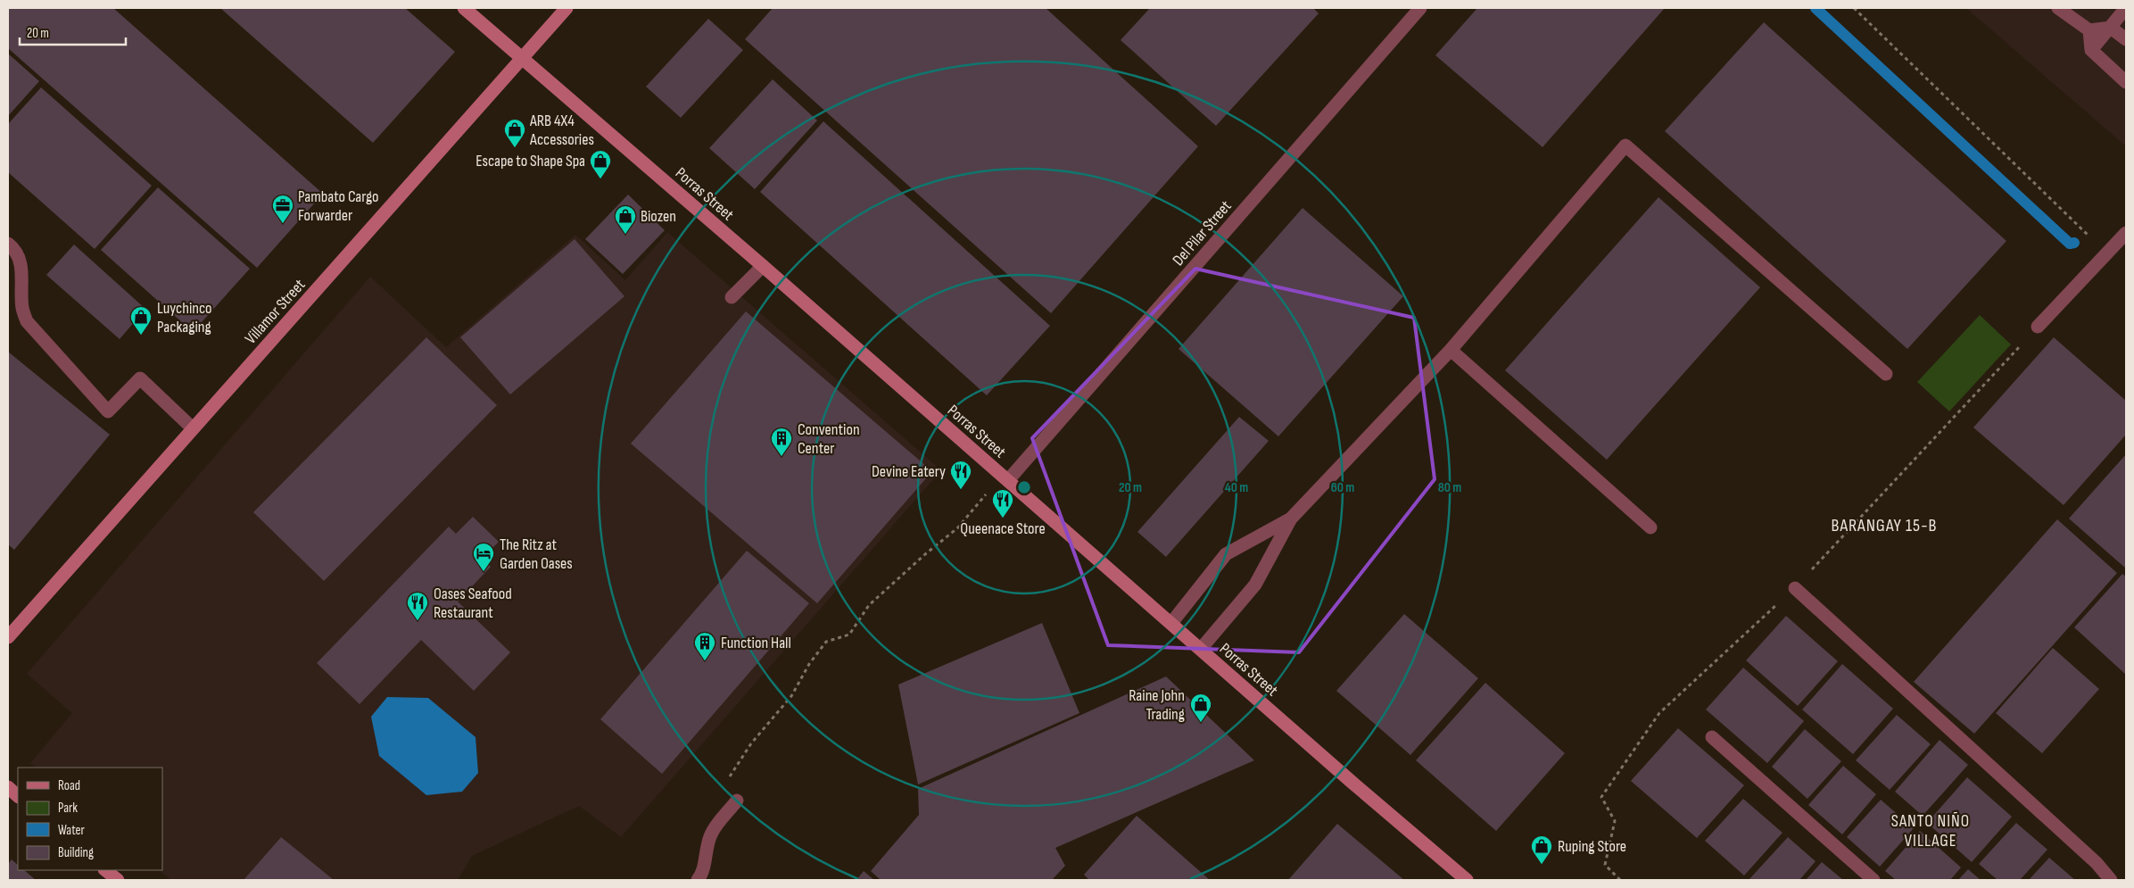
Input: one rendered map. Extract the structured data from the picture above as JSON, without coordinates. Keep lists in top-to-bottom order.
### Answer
{
  "streets": {
    "street": ["Porras Street", "Del Pilar Street", "Villamor Street"]
  },
  "crossings": [
    ["Porras Street", "Del Pilar Street"],
    ["Porras Street", "Villamor Street"]
  ],
  "districts": ["BARANGAY 15-B", "SANTO NIÑO VILLAGE"],
  "places": {
    "shop": [
      "ARB 4X4 Accessories",
      "Escape to Shape Spa",
      "Biozen",
      "Luychinco Packaging",
      "Raine John Trading",
      "Ruping Store"
    ],
    "office": ["Pambato Cargo Forwarder"],
    "building": ["Convention Center", "Function Hall"],
    "restaurant": ["Devine Eatery", "Queenace Store", "Oases Seafood Restaurant"],
    "hotel": ["The Ritz at Garden Oases"]
  },
  "legend": [
    "Road",
    "Park",
    "Water",
    "Building"
  ],
  "scale_bar": "20 m",
  "rings": [
    "20 m",
    "40 m",
    "60 m",
    "80 m"
  ]
}
